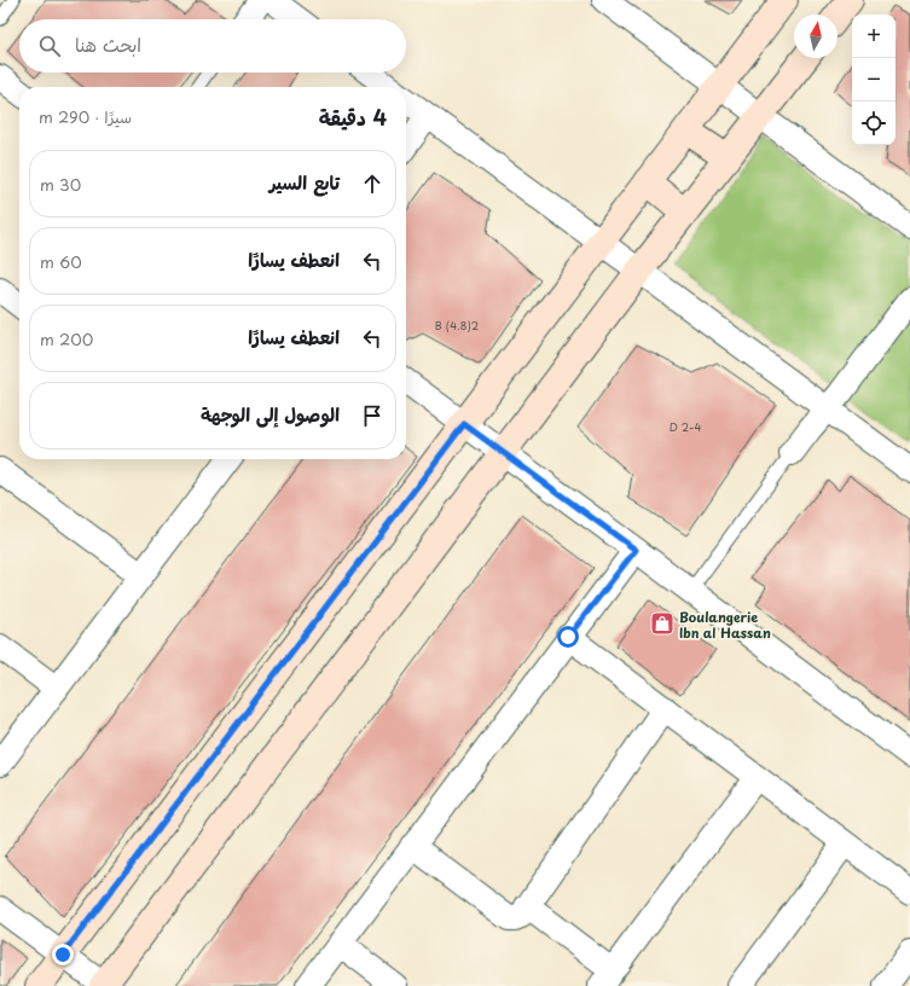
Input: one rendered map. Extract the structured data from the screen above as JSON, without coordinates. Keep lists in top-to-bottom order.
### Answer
{
  "places": {
    "shop": ["Boulangerie Ibn al Hassan"]
  },
  "house_numbers": ["B (4.8)2", "D 2-4"],
  "north": "top",
  "page": {
    "map_buttons": ["+", "−"],
    "search": "ابحث هنا",
    "heading": ["4 دقيقة", "سيرًا · 290 m"],
    "list": [
      ["تابع السير", "30 m"],
      ["انعطف يسارًا", "60 m"],
      ["انعطف يسارًا", "200 m"],
      "الوصول إلى الوجهة"
    ]
  }
}
